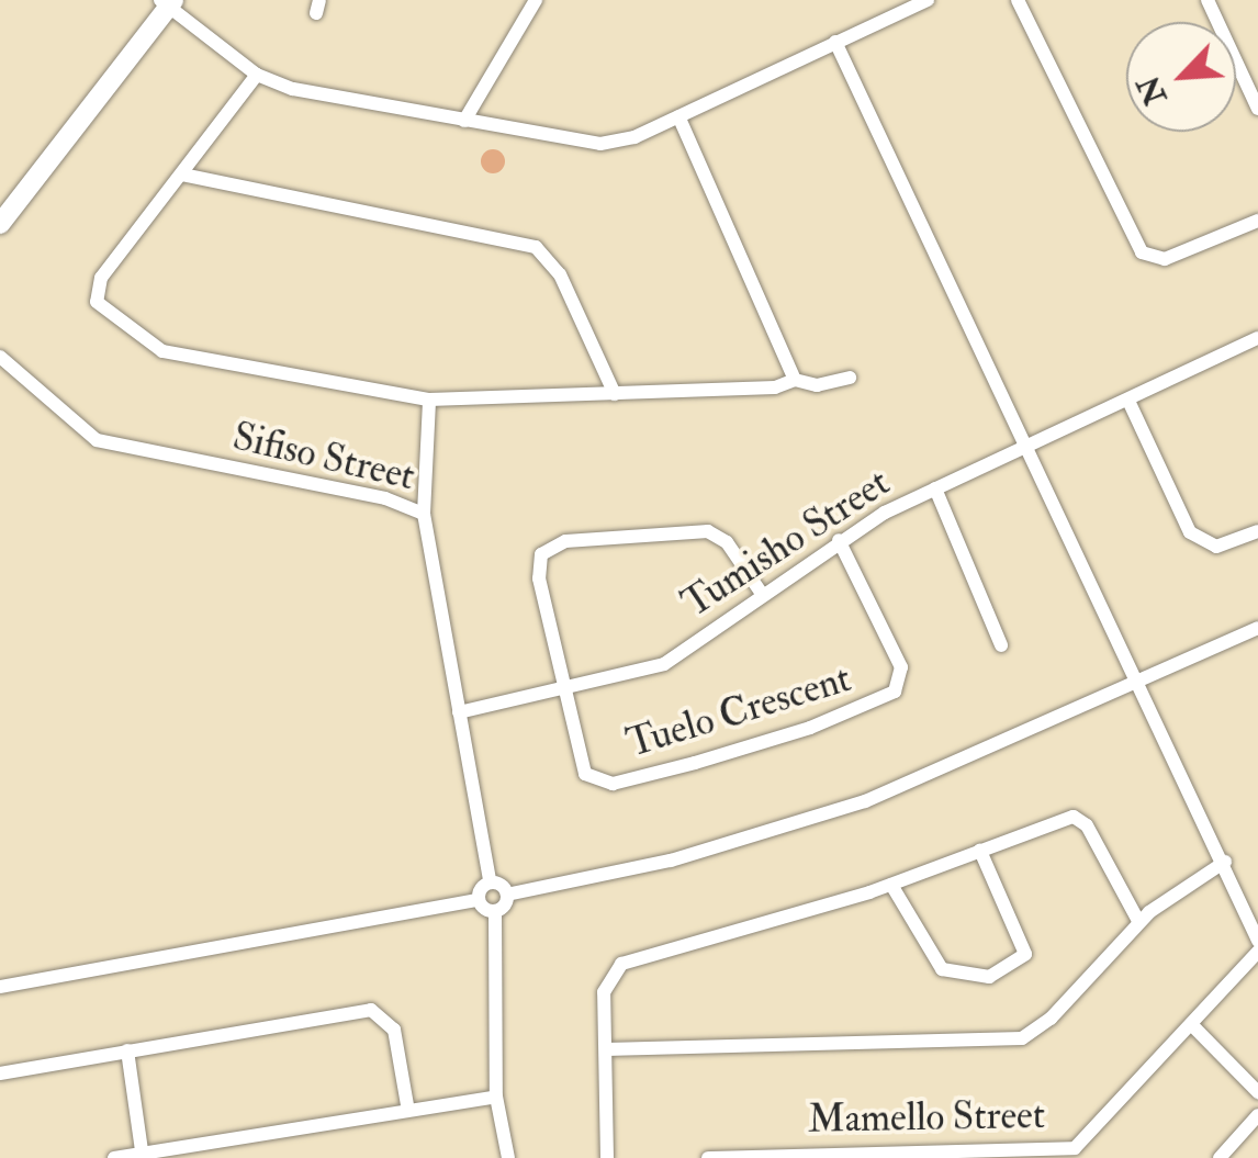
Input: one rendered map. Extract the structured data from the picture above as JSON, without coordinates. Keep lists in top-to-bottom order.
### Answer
{
  "streets": {
    "street": [
      "Sifiso Street",
      "Tumisho Street",
      "Tuelo Crescent",
      "Mamello Street"
    ]
  },
  "crossings": [
    ["Sifiso Street", "Tumisho Street"],
    ["Tumisho Street", "Tuelo Crescent"]
  ],
  "north": "bottom left"
}
